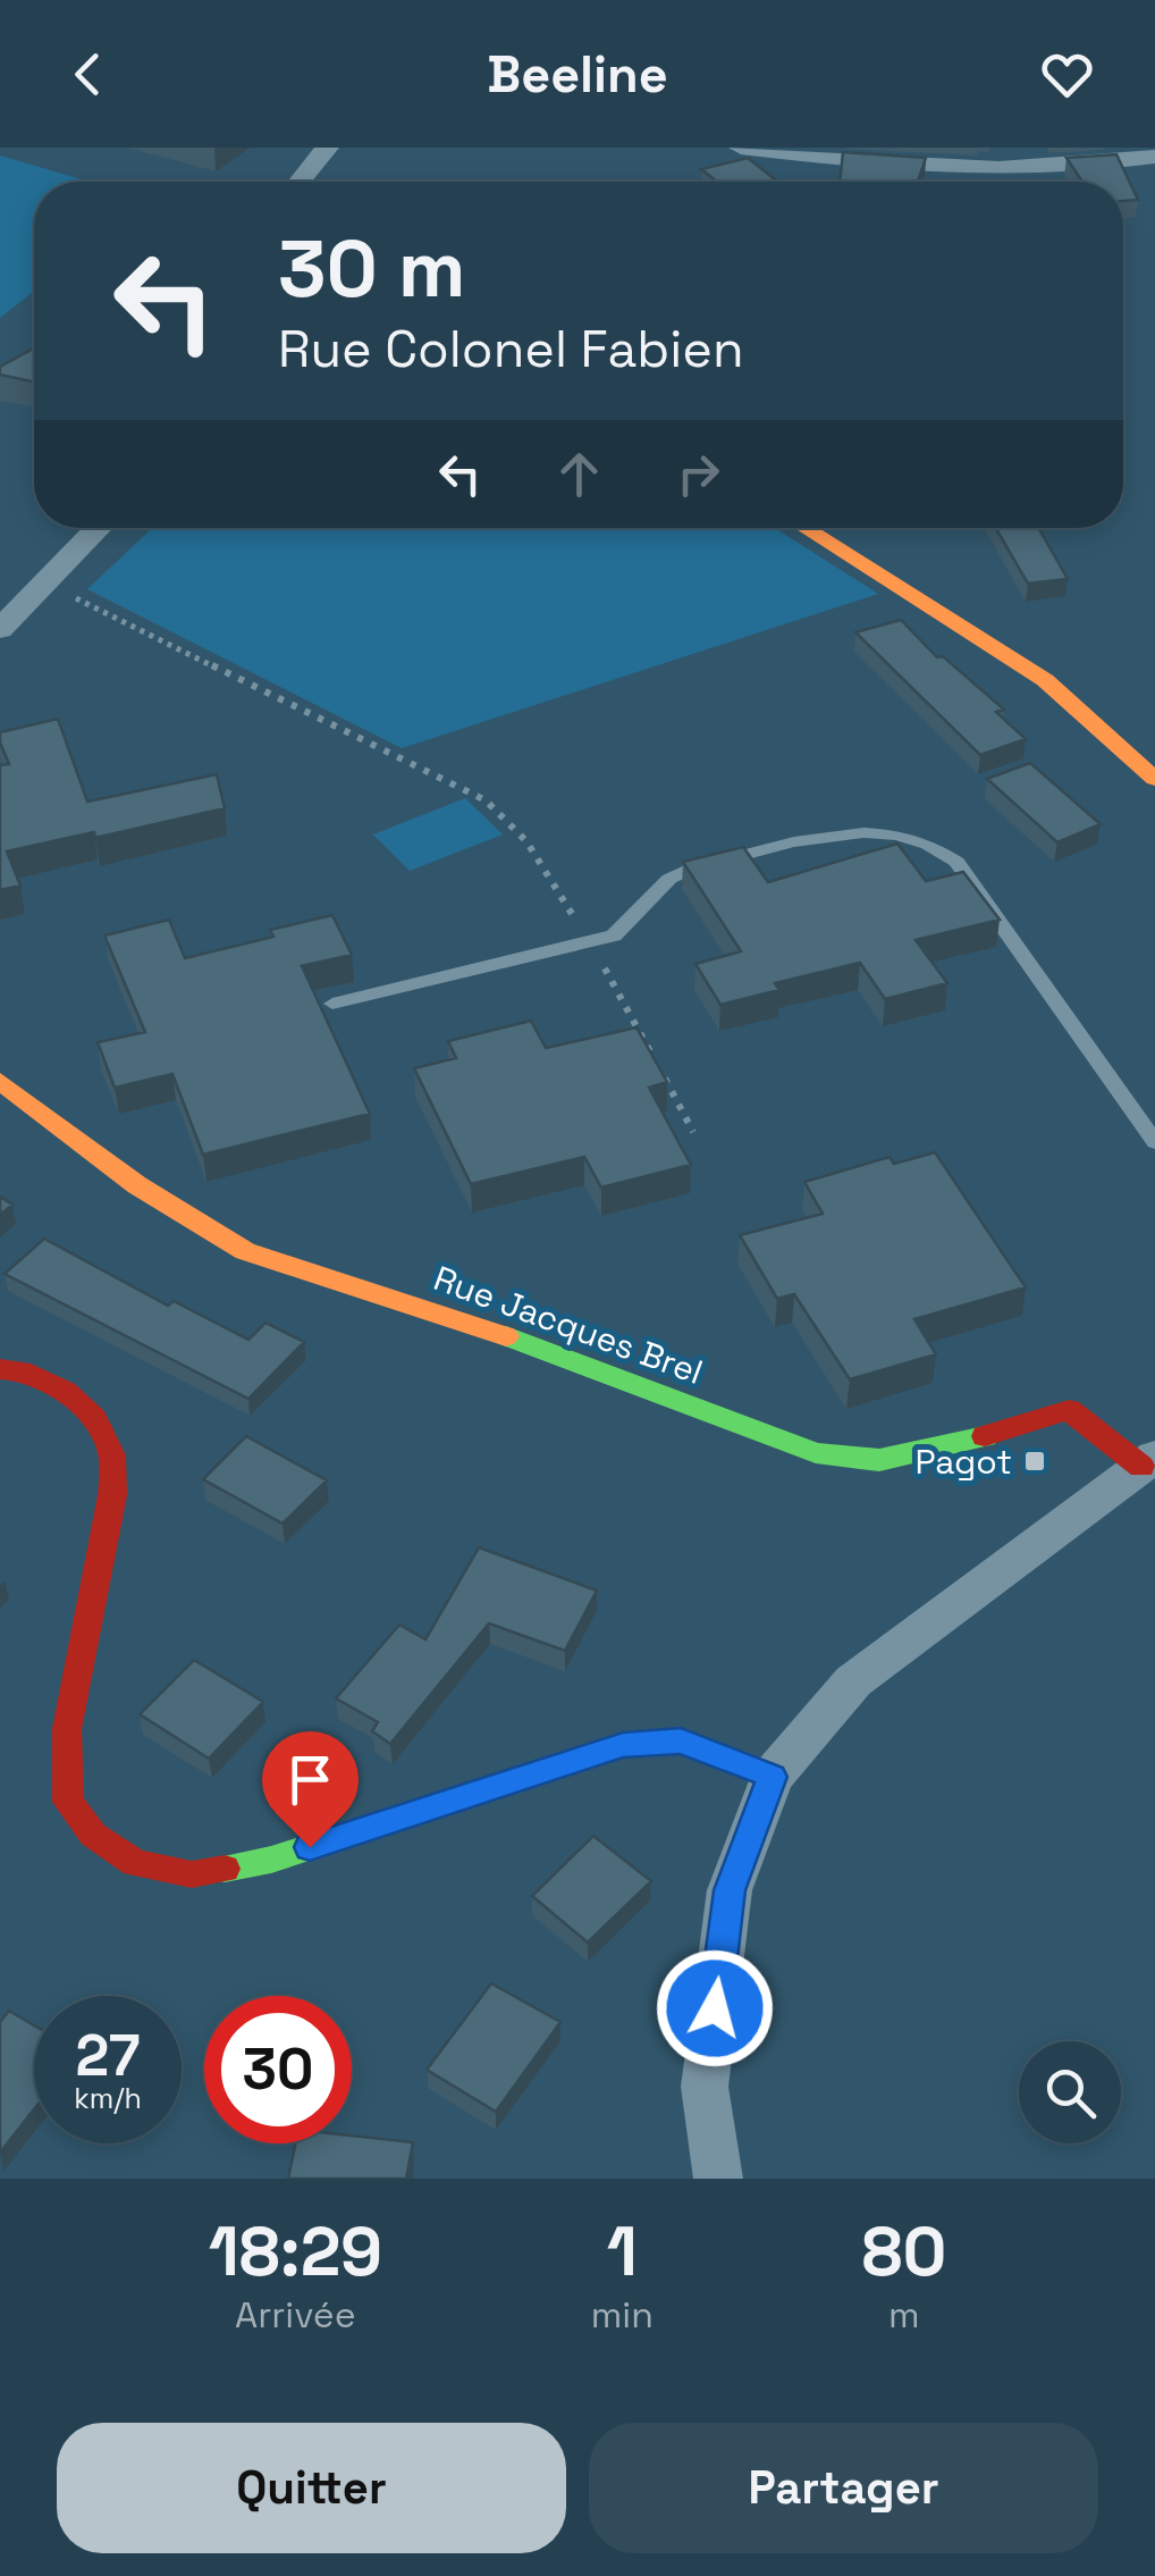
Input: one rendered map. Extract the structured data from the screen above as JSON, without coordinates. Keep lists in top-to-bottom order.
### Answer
{
  "streets": {
    "street": ["Rue Jacques Brel"]
  },
  "places": {
    "transit": ["Pagot"]
  },
  "page": {
    "header": "Beeline",
    "turn": ["30 m", "Rue Colonel Fabien"],
    "speed": "27 km/h",
    "limit": "30",
    "eta": [
      "18:29",
      "Arrivée",
      "1",
      "min",
      "80",
      "m"
    ],
    "buttons": ["Quitter", "Partager"]
  }
}
